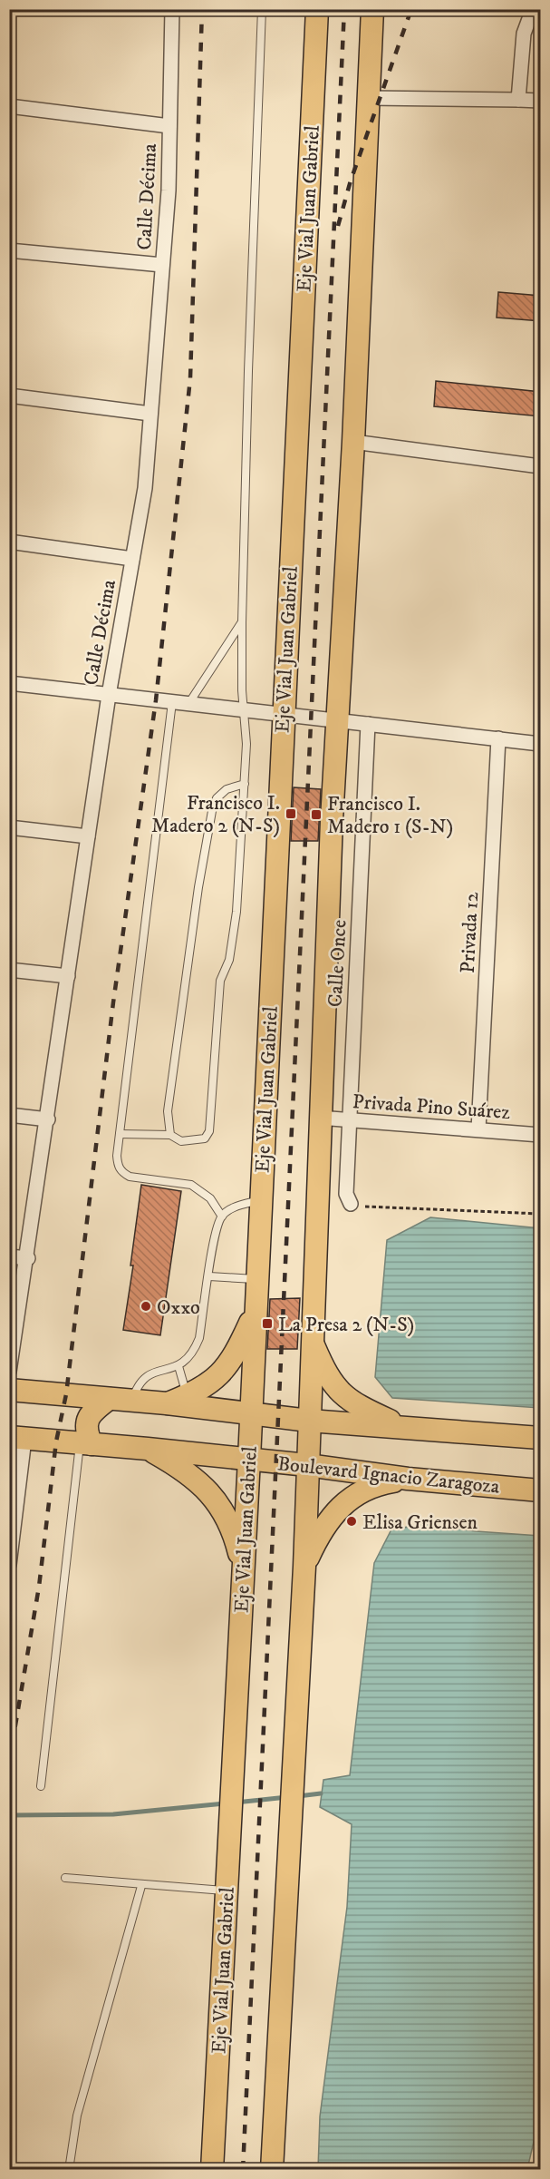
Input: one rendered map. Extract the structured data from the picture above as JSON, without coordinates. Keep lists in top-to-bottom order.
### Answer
{
  "streets": {
    "main road": ["Eje Vial Juan Gabriel", "Boulevard Ignacio Zaragoza"],
    "street": [
      "Calle Décima",
      "Privada 12",
      "Calle Once",
      "Privada Pino Suárez"
    ]
  },
  "crossings": [
    ["Eje Vial Juan Gabriel", "Boulevard Ignacio Zaragoza"],
    ["Privada 12", "Privada Pino Suárez"],
    ["Calle Once", "Privada Pino Suárez"]
  ],
  "places": {
    "transit": ["Francisco I. Madero 2 (N-S)", "Francisco I. Madero 1 (S-N)", "La Presa 2 (N-S)"],
    "other": ["Oxxo", "Elisa Griensen"]
  }
}
